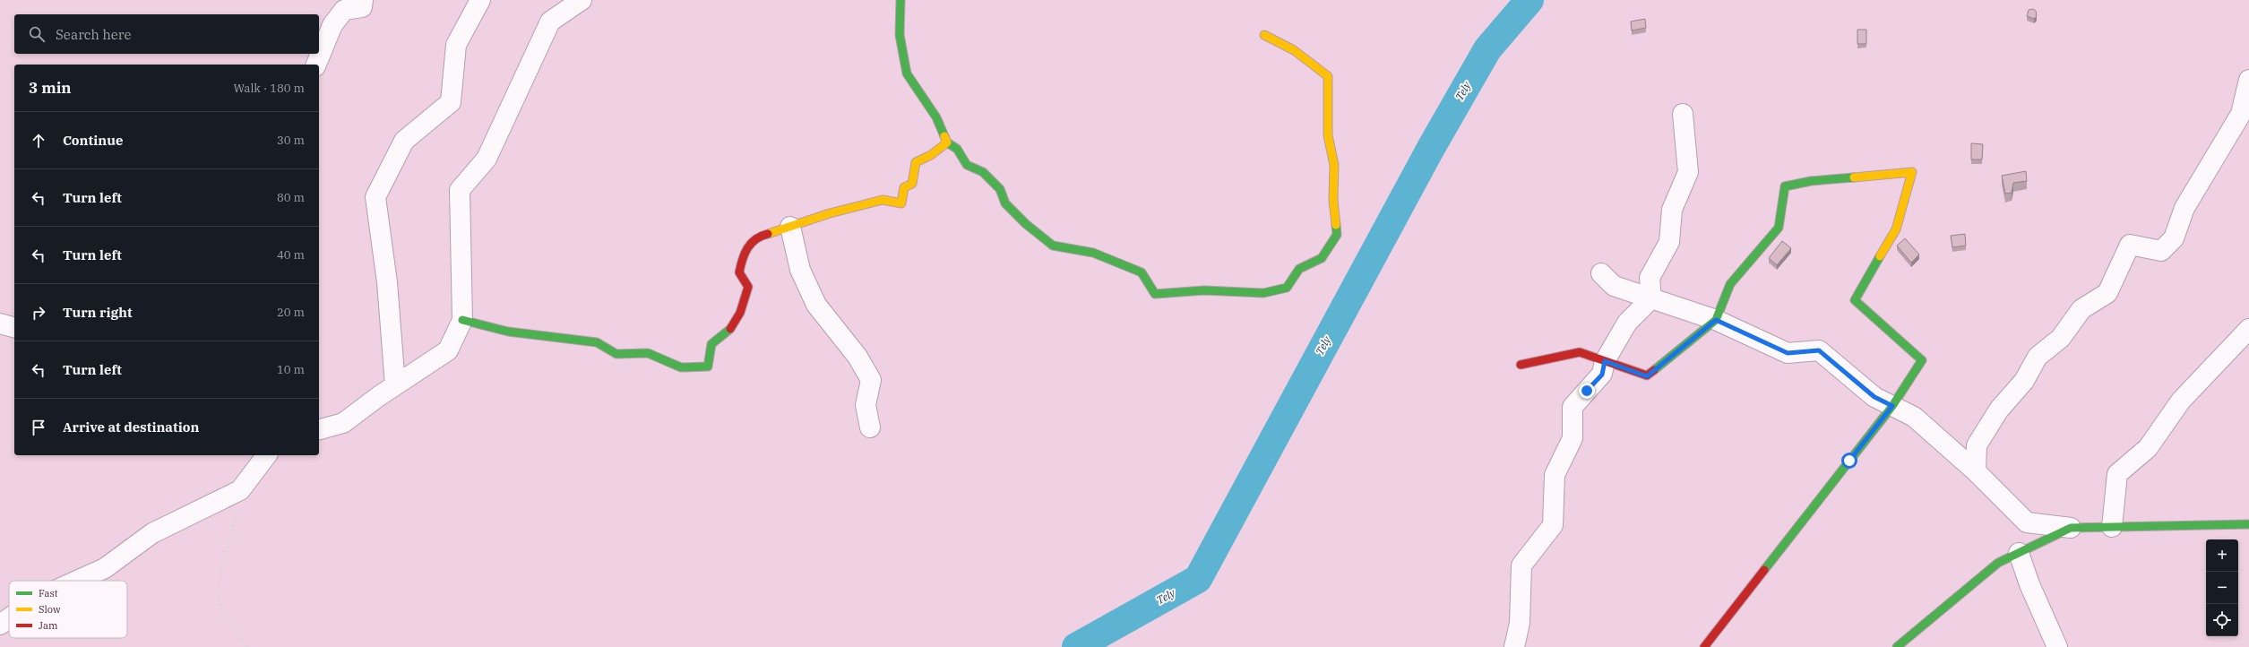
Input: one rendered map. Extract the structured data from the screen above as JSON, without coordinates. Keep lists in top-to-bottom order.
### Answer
{
  "water": ["Tely"],
  "legend": ["Fast", "Slow", "Jam"],
  "page": {
    "search": "Search here",
    "heading": ["3 min", "Walk · 180 m"],
    "list": [
      ["Continue", "30 m"],
      ["Turn left", "80 m"],
      ["Turn left", "40 m"],
      ["Turn right", "20 m"],
      ["Turn left", "10 m"],
      "Arrive at destination"
    ],
    "map_buttons": ["+", "−"]
  }
}
